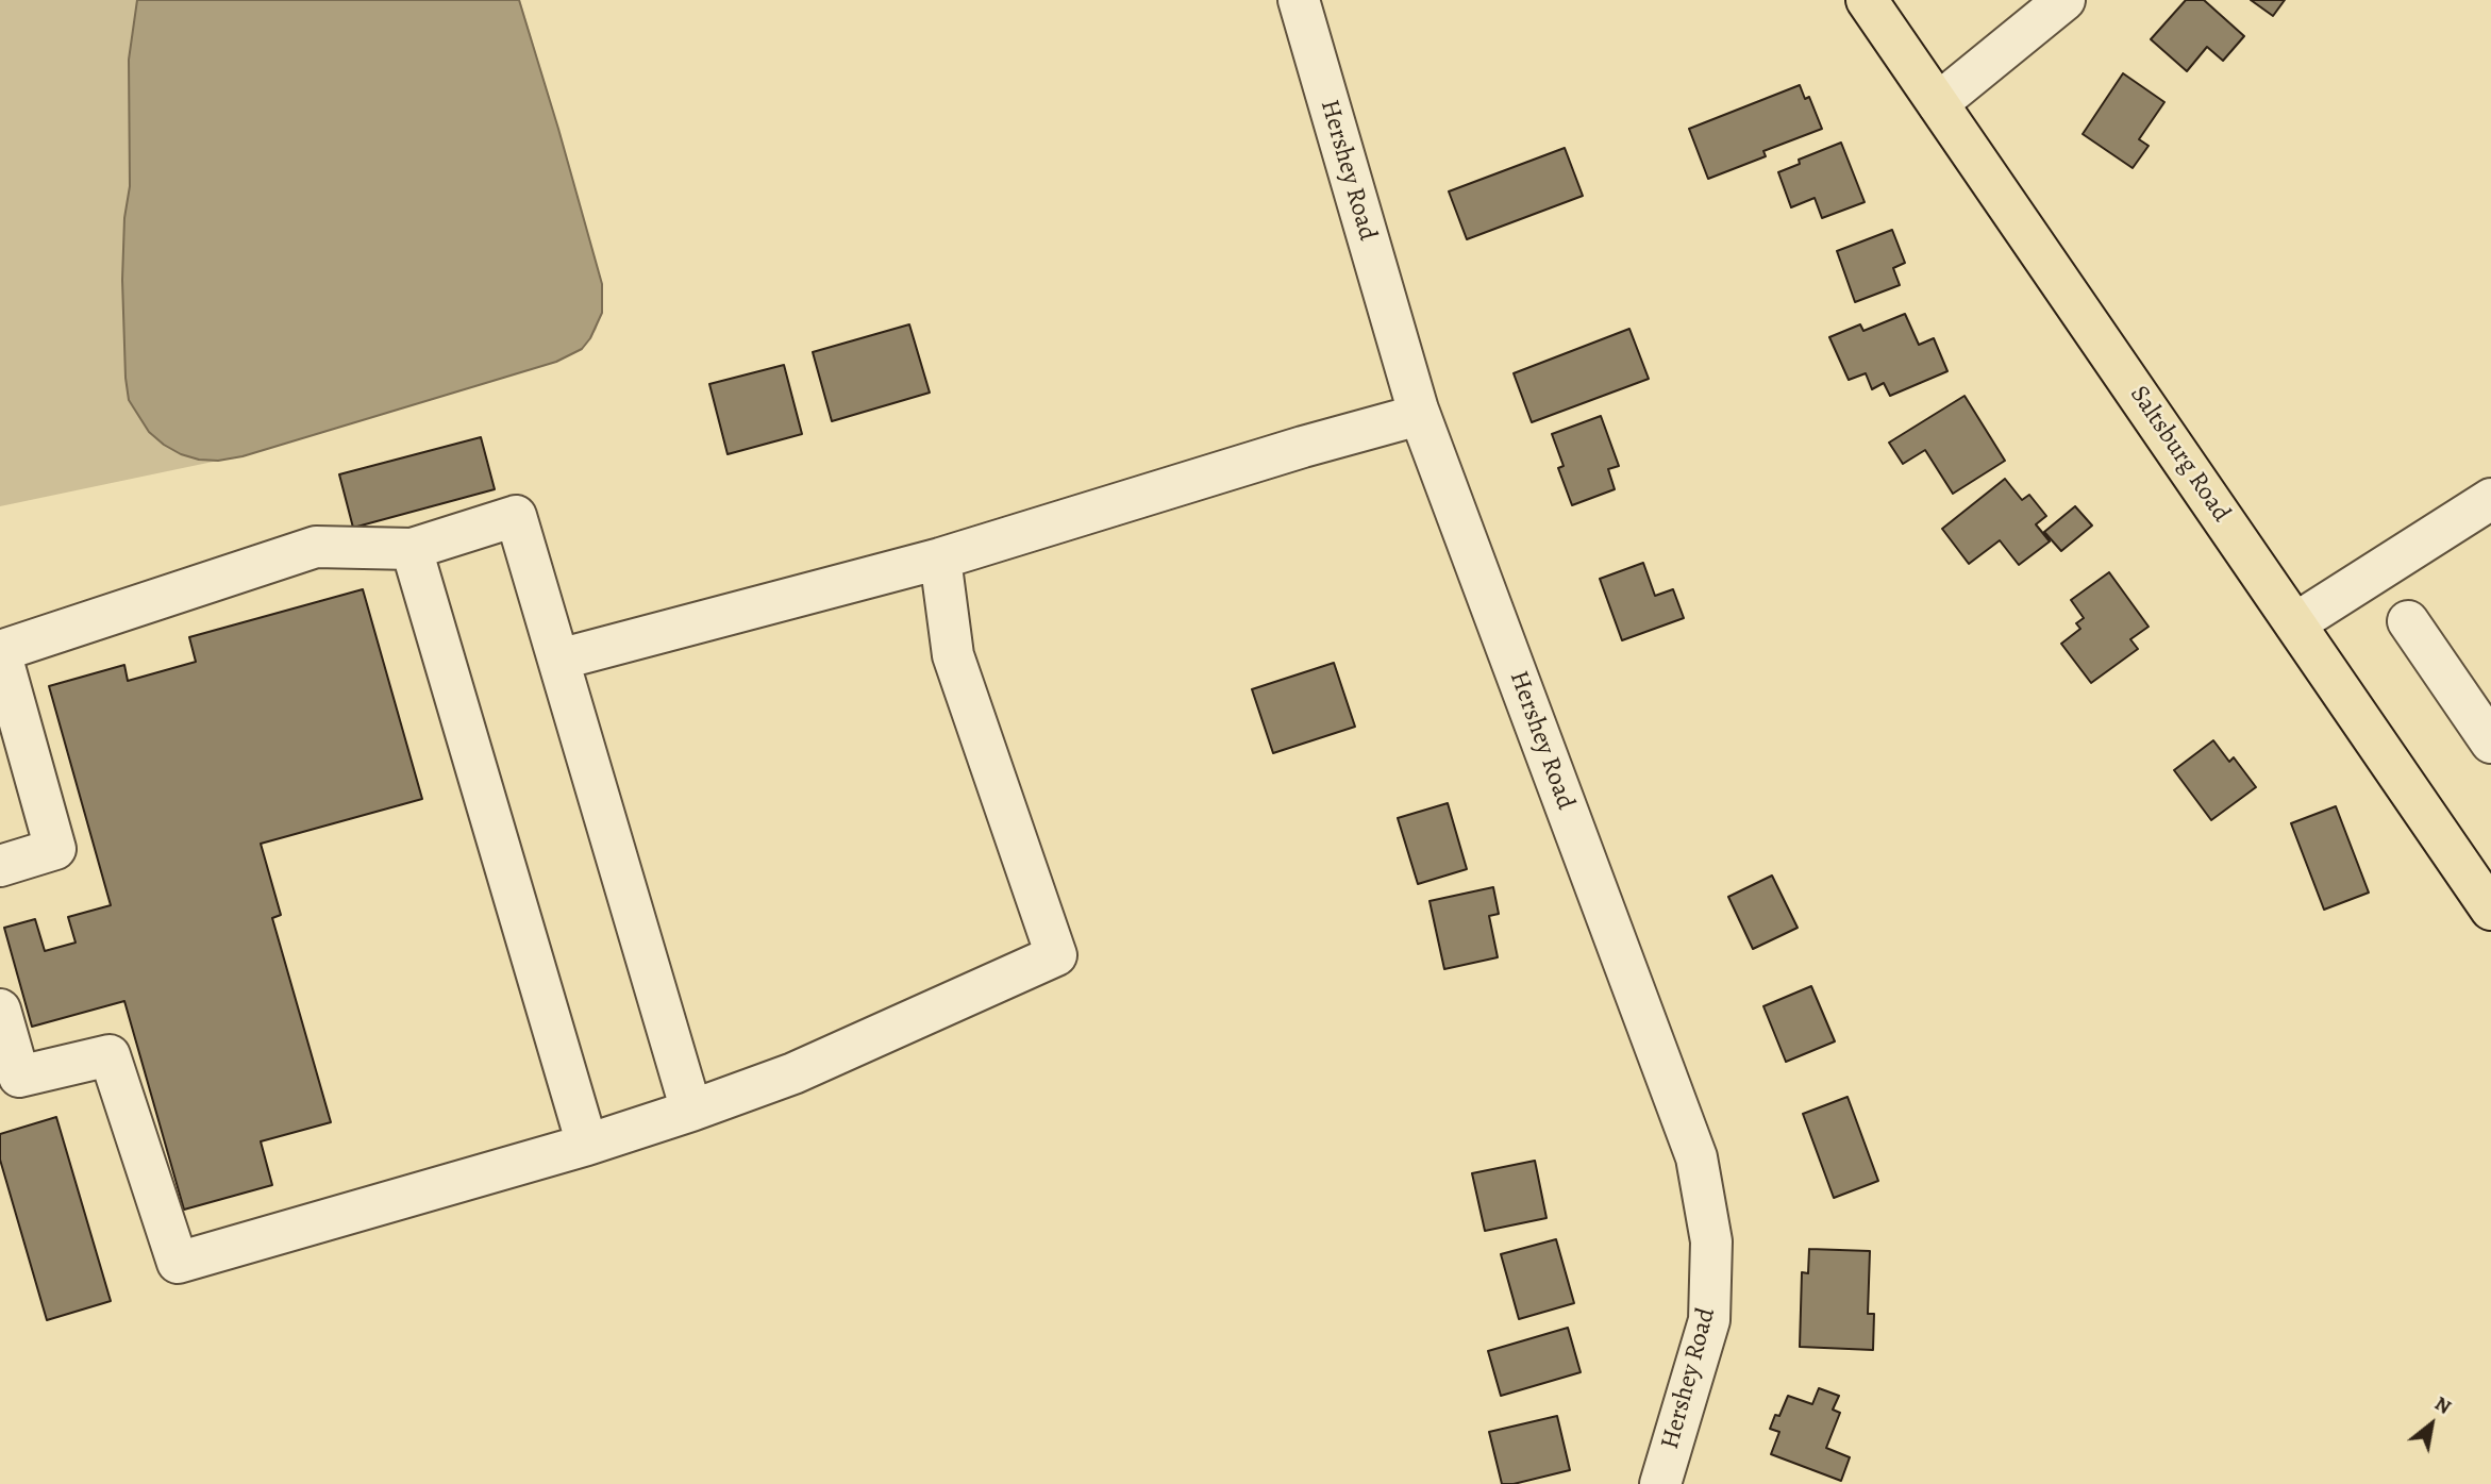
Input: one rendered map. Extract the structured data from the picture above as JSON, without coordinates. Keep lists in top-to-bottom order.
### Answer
{
  "streets": {
    "main road": ["Saltsburg Road"],
    "street": ["Hershey Road"]
  },
  "north": "top right"
}
